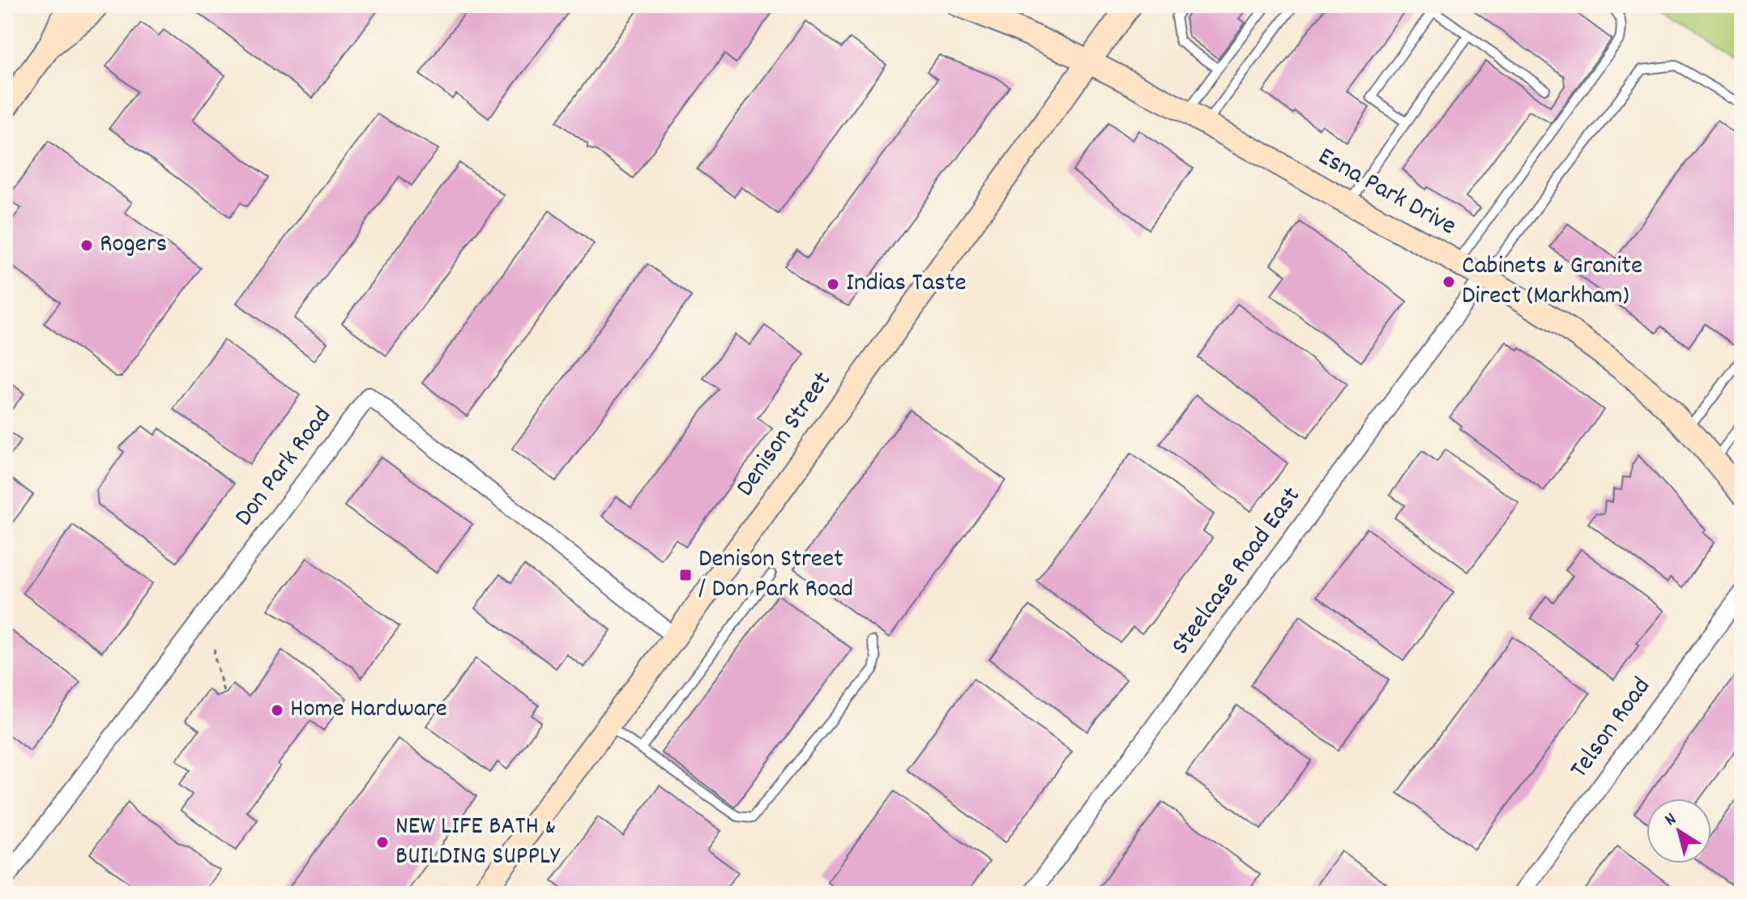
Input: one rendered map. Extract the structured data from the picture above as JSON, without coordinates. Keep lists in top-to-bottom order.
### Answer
{
  "streets": {
    "street": [
      "Esna Park Drive",
      "Denison Street",
      "Don Park Road",
      "Steelcase Road East",
      "Telson Road"
    ]
  },
  "crossings": [
    ["Esna Park Drive", "Denison Street"],
    ["Esna Park Drive", "Steelcase Road East"],
    ["Denison Street", "Don Park Road"]
  ],
  "places": {
    "other": [
      "Rogers",
      "Cabinets & Granite Direct (Markham)",
      "Indias Taste",
      "Home Hardware",
      "NEW LIFE BATH & BUILDING SUPPLY"
    ],
    "transit": ["Denison Street / Don Park Road"]
  },
  "north": "top left"
}
